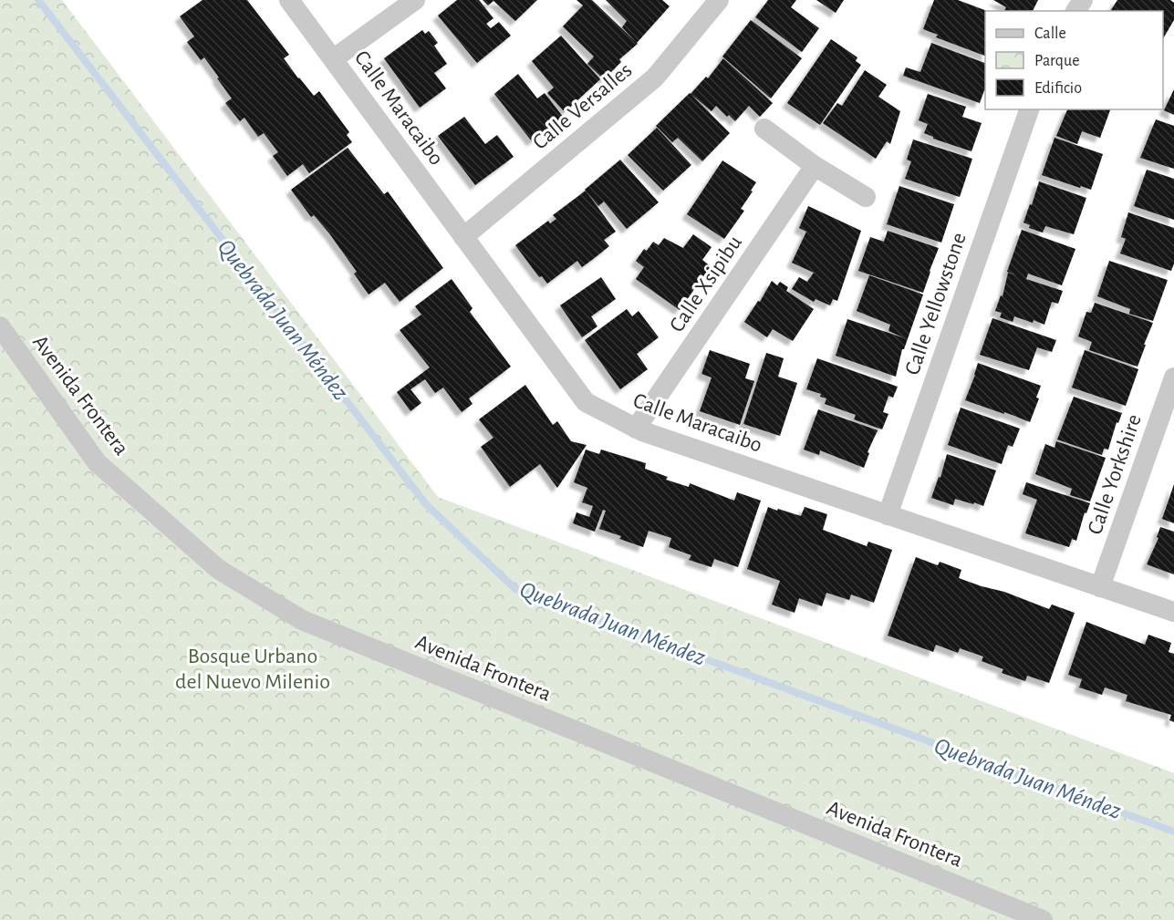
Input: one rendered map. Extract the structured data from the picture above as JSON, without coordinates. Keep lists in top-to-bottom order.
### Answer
{
  "streets": {
    "street": [
      "Calle Versalles",
      "Calle Maracaibo",
      "Calle Xsipibu",
      "Calle Yellowstone",
      "Avenida Frontera",
      "Calle Yorkshire"
    ]
  },
  "crossings": [
    ["Calle Versalles", "Calle Maracaibo"],
    ["Calle Maracaibo", "Calle Xsipibu"],
    ["Calle Maracaibo", "Calle Yellowstone"],
    ["Calle Maracaibo", "Calle Yorkshire"]
  ],
  "water": ["Quebrada Juan Méndez"],
  "parks": ["Bosque Urbano del Nuevo Milenio"],
  "legend": ["Calle", "Parque", "Edificio"]
}
